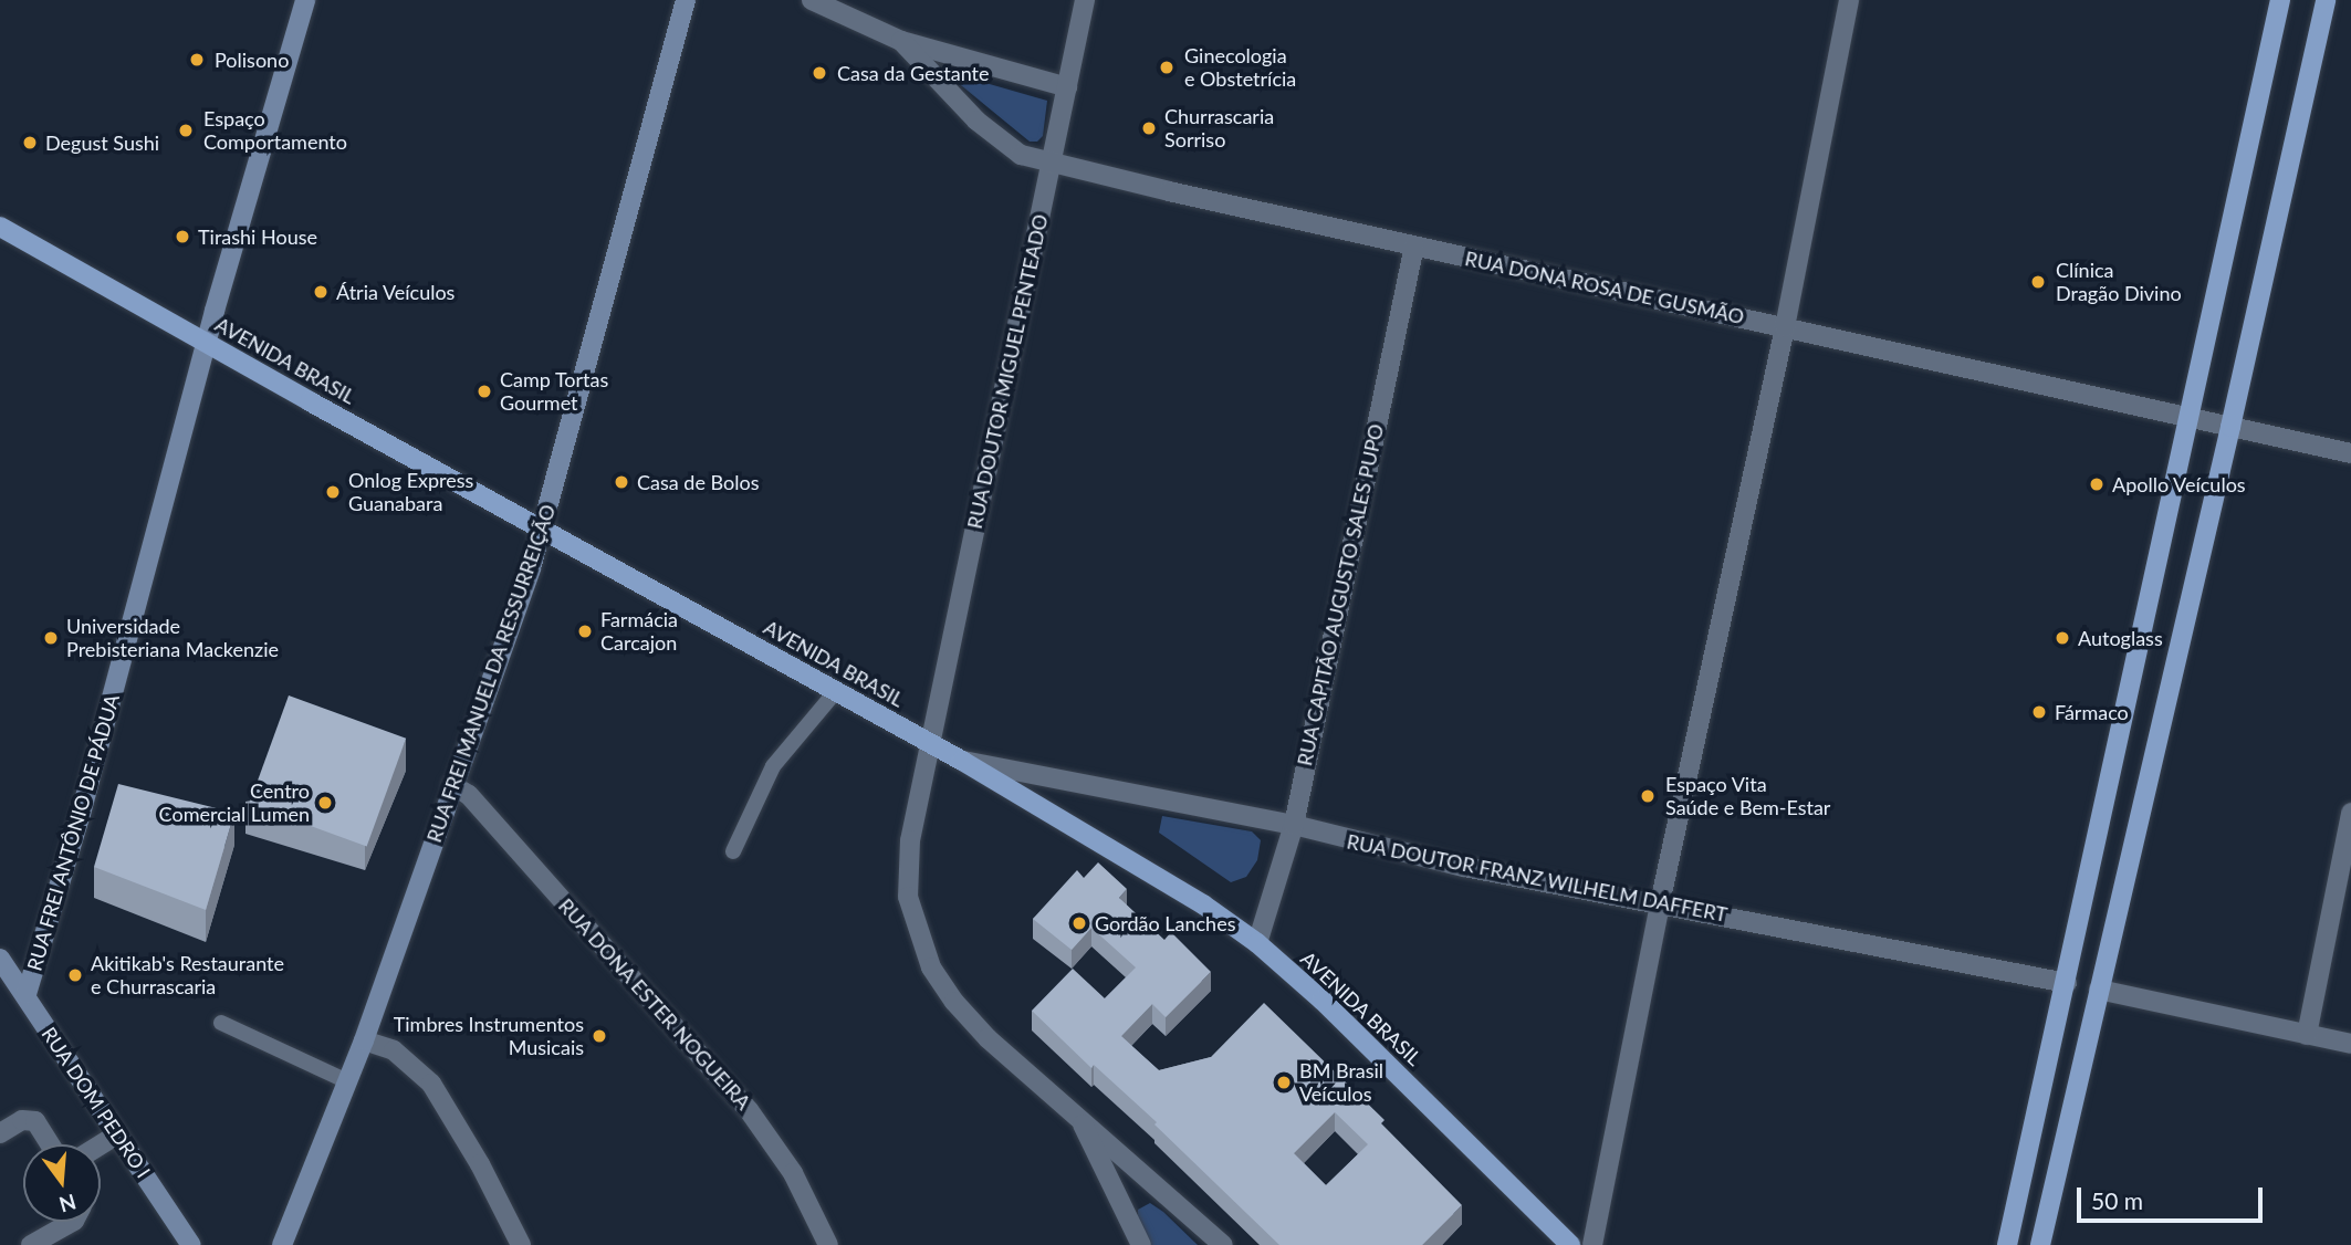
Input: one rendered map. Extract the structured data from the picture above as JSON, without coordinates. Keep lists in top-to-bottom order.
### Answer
{
  "streets": {
    "main road": ["AVENIDA BRASIL"],
    "street": [
      "RUA DONA ROSA DE GUSMÃO",
      "RUA DOUTOR MIGUEL PENTEADO",
      "RUA CAPITÃO AUGUSTO SALES PUPO",
      "RUA FREI MANUEL DA RESSURREIÇÃO",
      "RUA FREI ANTÔNIO DE PÁDUA",
      "RUA DOUTOR FRANZ WILHELM DAFFERT",
      "RUA DONA ESTER NOGUEIRA",
      "RUA DOM PEDRO I"
    ]
  },
  "crossings": [
    ["RUA DONA ROSA DE GUSMÃO", "RUA DOUTOR MIGUEL PENTEADO"],
    ["RUA DONA ROSA DE GUSMÃO", "RUA CAPITÃO AUGUSTO SALES PUPO"],
    ["AVENIDA BRASIL", "RUA DOUTOR MIGUEL PENTEADO"],
    ["AVENIDA BRASIL", "RUA CAPITÃO AUGUSTO SALES PUPO"],
    ["AVENIDA BRASIL", "RUA FREI MANUEL DA RESSURREIÇÃO"],
    ["AVENIDA BRASIL", "RUA FREI ANTÔNIO DE PÁDUA"],
    ["AVENIDA BRASIL", "RUA DOUTOR FRANZ WILHELM DAFFERT"],
    ["RUA CAPITÃO AUGUSTO SALES PUPO", "RUA DOUTOR FRANZ WILHELM DAFFERT"],
    ["RUA FREI MANUEL DA RESSURREIÇÃO", "RUA DONA ESTER NOGUEIRA"],
    ["RUA FREI ANTÔNIO DE PÁDUA", "RUA DOM PEDRO I"]
  ],
  "places": [
    "Polisono",
    "Ginecologia e Obstetrícia",
    "Casa da Gestante",
    "Churrascaria Sorriso",
    "Espaço Comportamento",
    "Degust Sushi",
    "Tirashi House",
    "Clínica Dragão Divino",
    "Átria Veículos",
    "Camp Tortas Gourmet",
    "Casa de Bolos",
    "Apollo Veículos",
    "Onlog Express Guanabara",
    "Farmácia Carcajon",
    "Universidade Prebisteriana Mackenzie",
    "Autoglass",
    "Fármaco",
    "Espaço Vita Saúde e Bem-Estar",
    "Centro Comercial Lumen",
    "Gordão Lanches",
    "Akitikab's Restaurante e Churrascaria",
    "Timbres Instrumentos Musicais",
    "BM Brasil Veículos"
  ],
  "scale_bar": "50 m",
  "north": "bottom"
}
